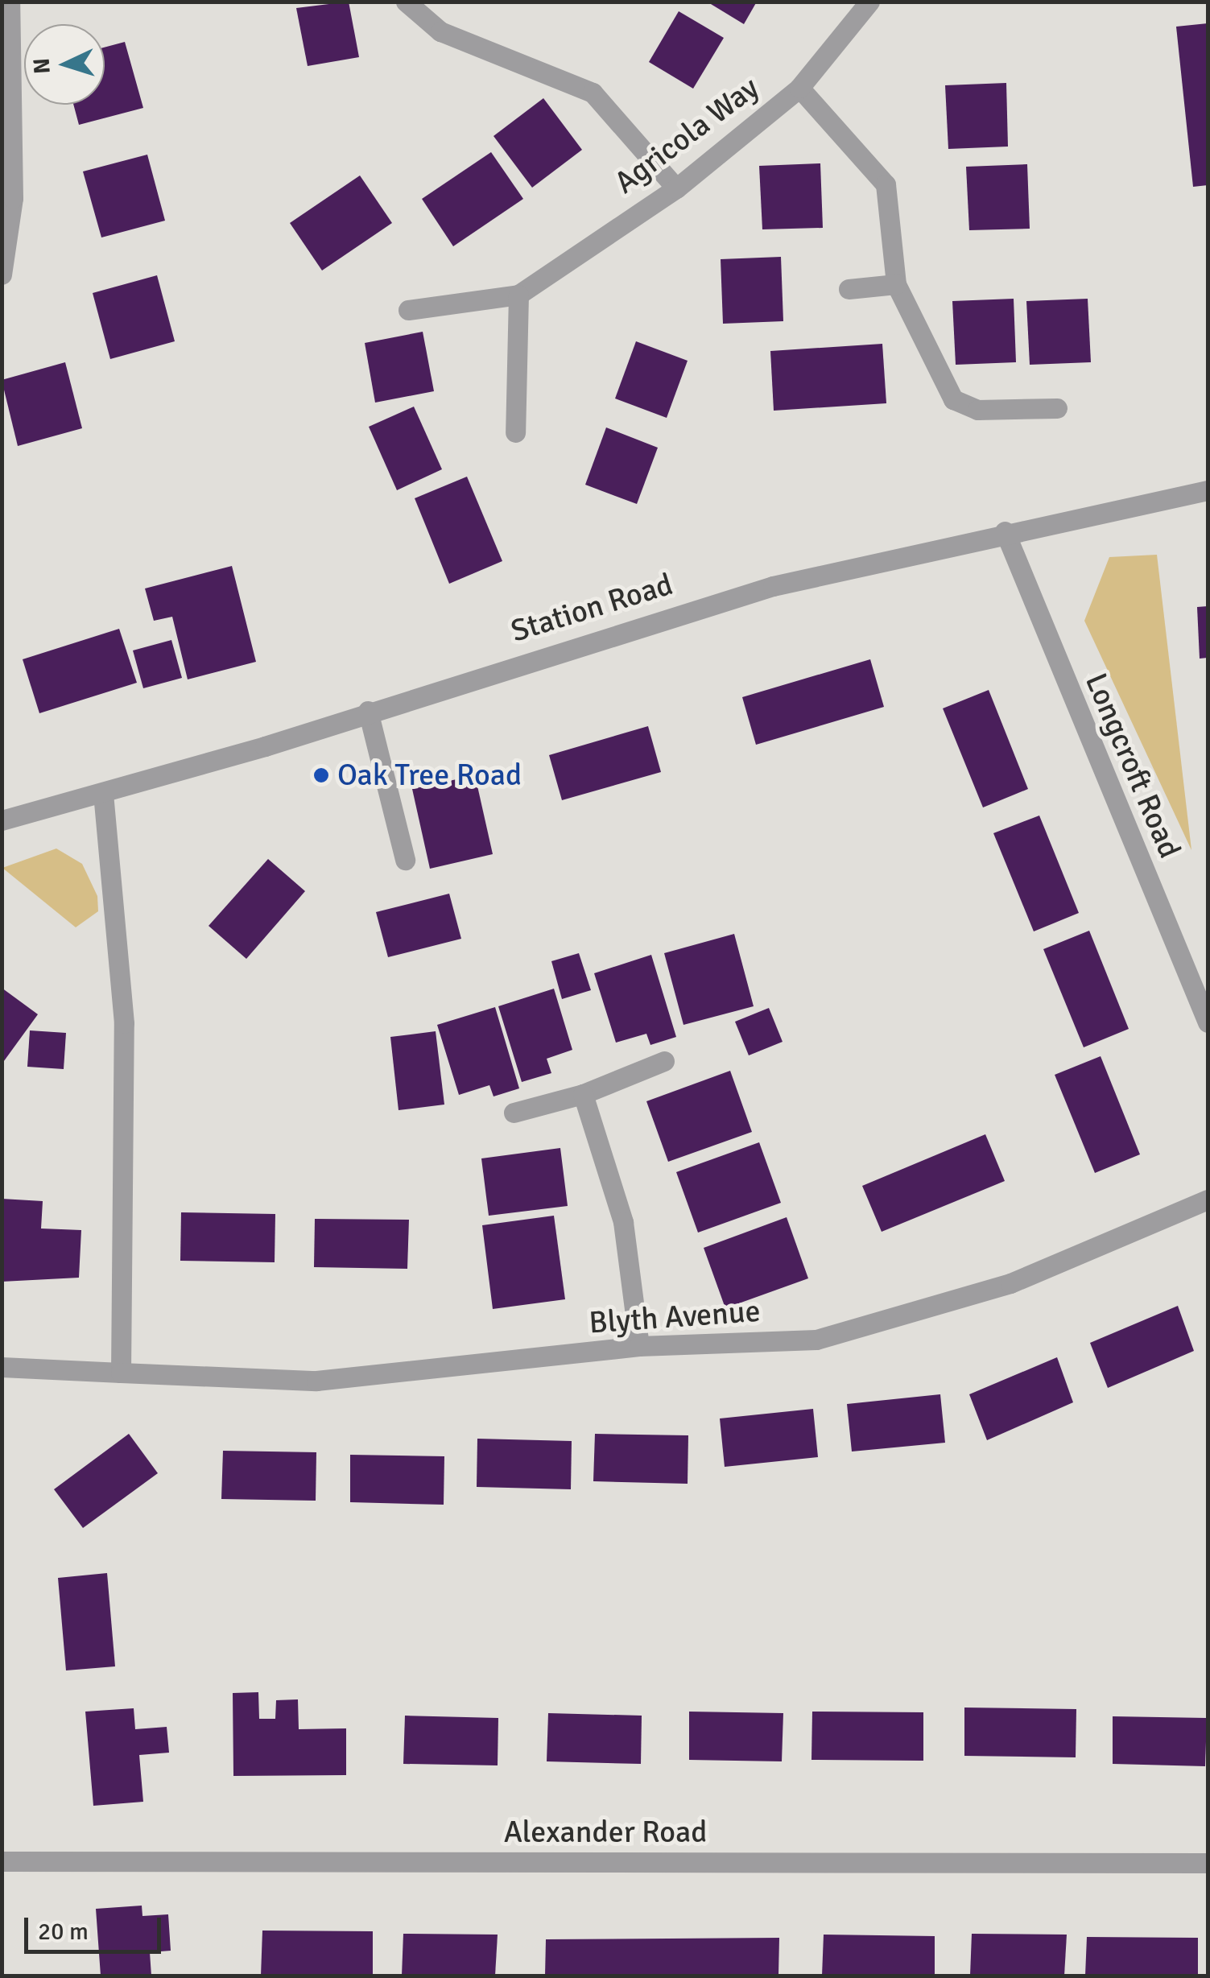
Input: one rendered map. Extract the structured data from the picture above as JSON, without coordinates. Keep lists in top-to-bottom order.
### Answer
{
  "streets": {
    "street": [
      "Agricola Way",
      "Station Road",
      "Longcroft Road",
      "Blyth Avenue",
      "Alexander Road"
    ]
  },
  "crossings": [
    ["Station Road", "Longcroft Road"]
  ],
  "places": ["Oak Tree Road"],
  "scale_bar": "20 m",
  "north": "left"
}
